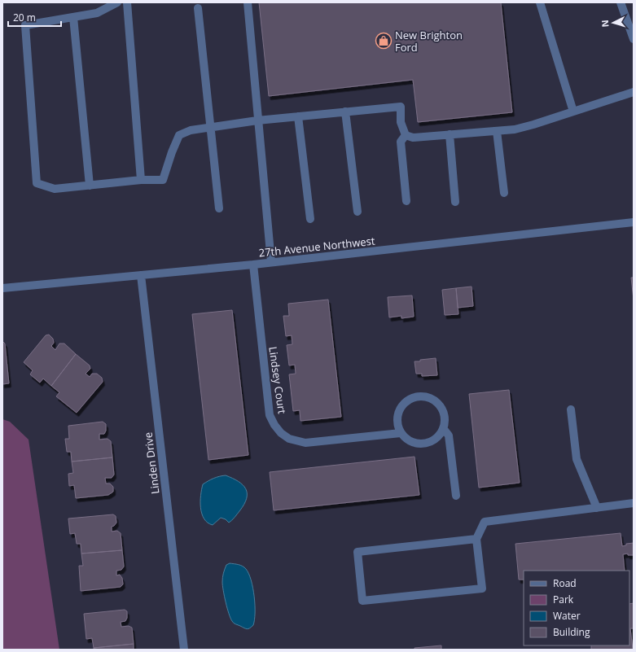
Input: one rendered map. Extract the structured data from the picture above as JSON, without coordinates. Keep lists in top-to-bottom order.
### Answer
{
  "streets": {
    "street": ["27th Avenue Northwest", "Lindsey Court", "Linden Drive"]
  },
  "crossings": [
    ["27th Avenue Northwest", "Lindsey Court"],
    ["27th Avenue Northwest", "Linden Drive"]
  ],
  "places": {
    "shop": ["New Brighton Ford"]
  },
  "legend": [
    "Road",
    "Park",
    "Water",
    "Building"
  ],
  "scale_bar": "20 m",
  "north": "left"
}
